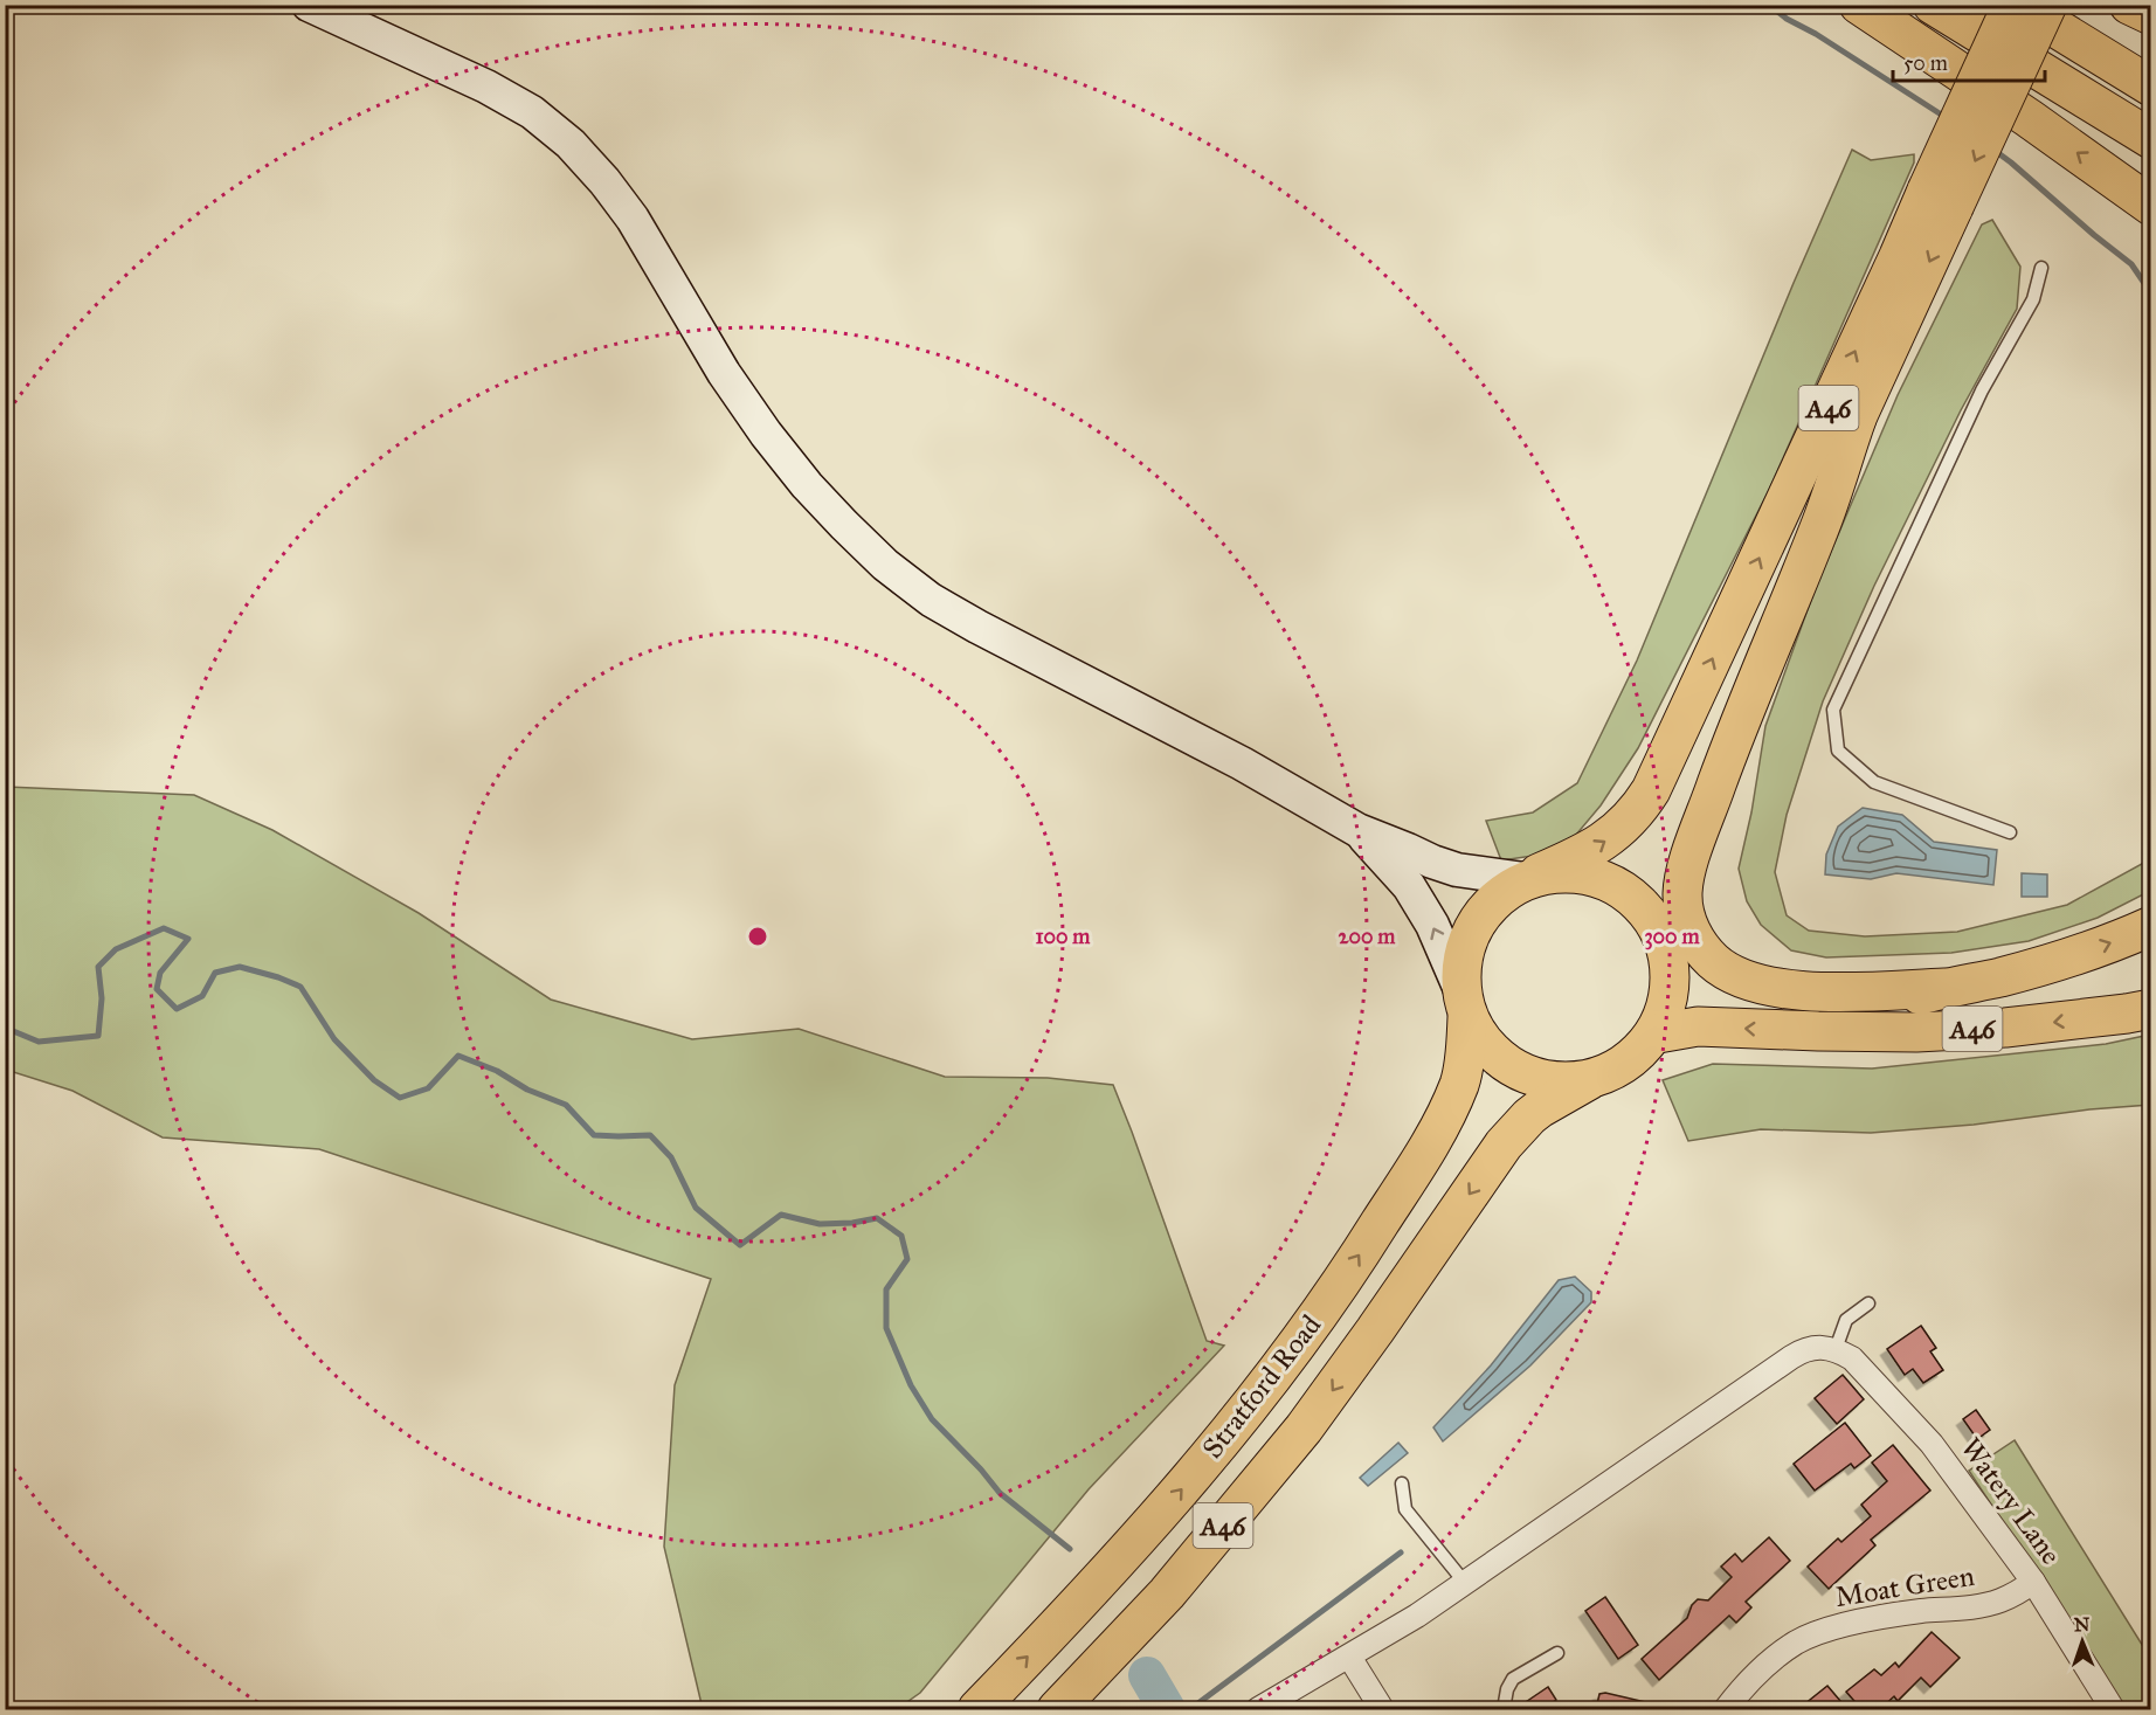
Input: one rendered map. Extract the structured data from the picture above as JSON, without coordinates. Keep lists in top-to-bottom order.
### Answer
{
  "streets": {
    "highway": ["A46", "Stratford Road"],
    "street": ["Watery Lane", "Moat Green"]
  },
  "crossings": [
    ["A46", "Stratford Road"],
    ["Watery Lane", "Moat Green"]
  ],
  "scale_bar": "50 m",
  "north": "top",
  "rings": ["100 m", "200 m", "300 m"]
}
